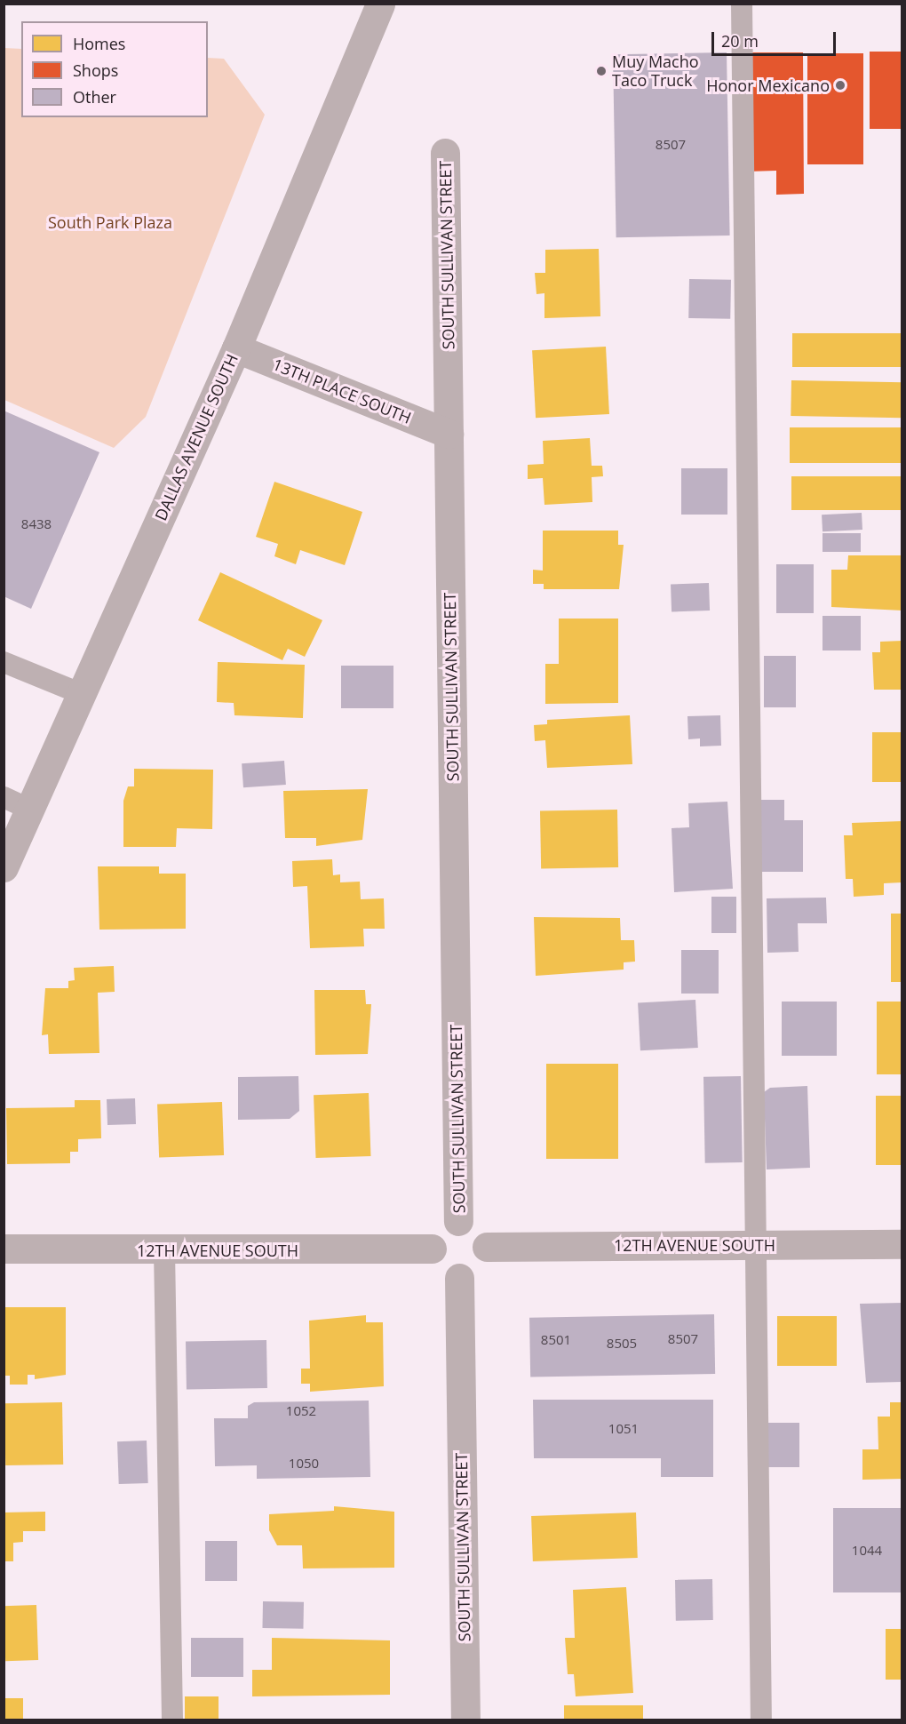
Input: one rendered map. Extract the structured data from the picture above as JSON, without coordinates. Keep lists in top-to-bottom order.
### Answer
{
  "streets": {
    "street": [
      "SOUTH SULLIVAN STREET",
      "13TH PLACE SOUTH",
      "DALLAS AVENUE SOUTH",
      "12TH AVENUE SOUTH"
    ]
  },
  "crossings": [
    ["SOUTH SULLIVAN STREET", "13TH PLACE SOUTH"],
    ["SOUTH SULLIVAN STREET", "12TH AVENUE SOUTH"],
    ["13TH PLACE SOUTH", "DALLAS AVENUE SOUTH"]
  ],
  "parks": ["South Park Plaza"],
  "places": ["Muy Macho Taco Truck", "Honor Mexicano"],
  "house_numbers": [
    "8507",
    "8438",
    "8507",
    "8501",
    "8505",
    "1052",
    "1051",
    "1050",
    "1044"
  ],
  "legend": ["Homes", "Shops", "Other"],
  "scale_bar": "20 m"
}
